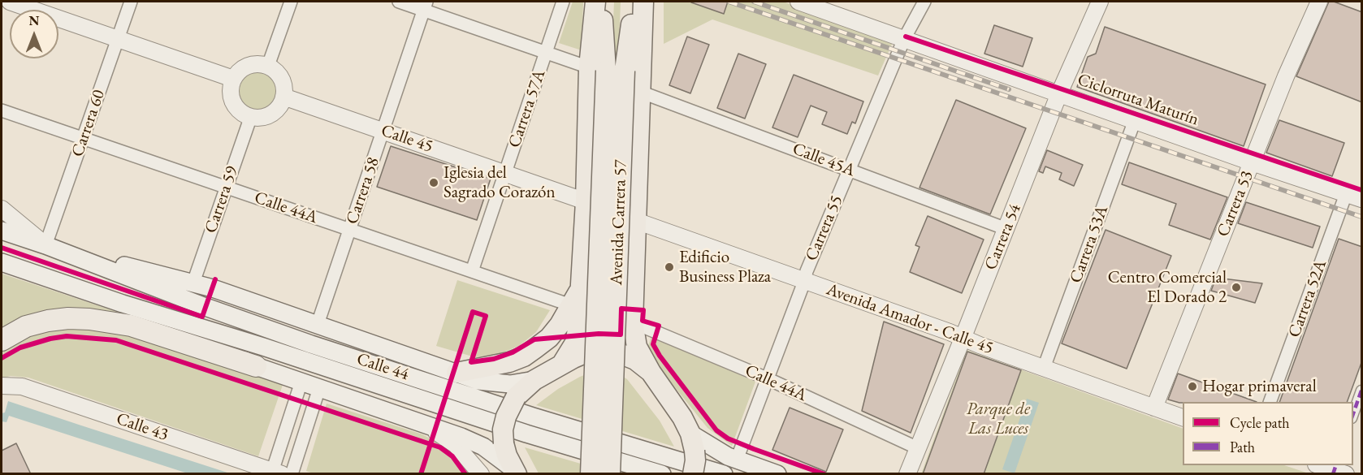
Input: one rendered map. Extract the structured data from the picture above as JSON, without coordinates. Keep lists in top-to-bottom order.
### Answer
{
  "streets": {
    "main road": ["Avenida Carrera 57", "Calle 44"],
    "street": [
      "Carrera 57A",
      "Carrera 60",
      "Calle 45",
      "Calle 45A",
      "Carrera 58",
      "Carrera 59",
      "Carrera 53",
      "Calle 44A",
      "Carrera 55",
      "Carrera 54",
      "Carrera 53A",
      "Carrera 52A",
      "Avenida Amador - Calle 45",
      "Calle 43"
    ],
    "cycle path": ["Ciclorruta Maturín"]
  },
  "crossings": [
    ["Carrera 57A", "Calle 45"],
    ["Carrera 57A", "Calle 44A"],
    ["Carrera 60", "Calle 44A"],
    ["Carrera 60", "Calle 44"],
    ["Calle 45", "Carrera 58"],
    ["Calle 45", "Carrera 59"],
    ["Calle 45", "Avenida Carrera 57"],
    ["Calle 45A", "Avenida Carrera 57"],
    ["Calle 45A", "Carrera 55"],
    ["Calle 45A", "Carrera 54"],
    ["Carrera 58", "Calle 44A"],
    ["Carrera 58", "Calle 44"],
    ["Carrera 59", "Calle 44A"],
    ["Carrera 59", "Calle 44"],
    ["Carrera 53", "Avenida Amador - Calle 45"],
    ["Calle 44A", "Avenida Carrera 57"],
    ["Calle 44A", "Carrera 55"],
    ["Calle 44A", "Carrera 54"],
    ["Avenida Carrera 57", "Avenida Amador - Calle 45"],
    ["Carrera 55", "Avenida Amador - Calle 45"],
    ["Carrera 54", "Avenida Amador - Calle 45"],
    ["Carrera 53A", "Avenida Amador - Calle 45"]
  ],
  "parks": ["Parque de Las Luces"],
  "places": [
    "Iglesia del Sagrado Corazón",
    "Edificio Business Plaza",
    "Centro Comercial El Dorado 2",
    "Hogar primaveral"
  ],
  "legend": ["Cycle path", "Path"],
  "north": "top"
}
